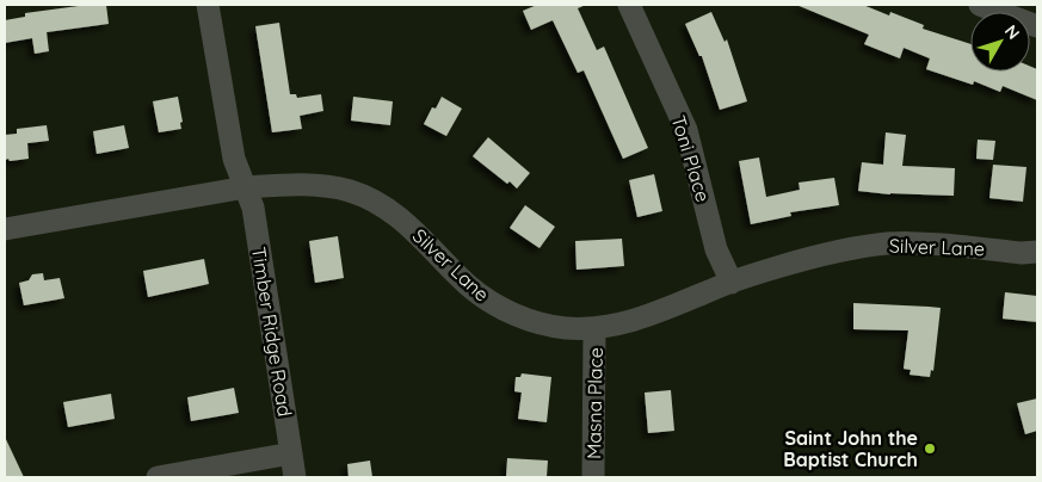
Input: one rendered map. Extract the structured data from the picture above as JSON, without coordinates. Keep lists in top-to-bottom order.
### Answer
{
  "streets": {
    "street": [
      "Toni Place",
      "Silver Lane",
      "Timber Ridge Road",
      "Masna Place"
    ]
  },
  "crossings": [
    ["Toni Place", "Silver Lane"],
    ["Silver Lane", "Timber Ridge Road"],
    ["Silver Lane", "Masna Place"]
  ],
  "places": ["Saint John the Baptist Church"],
  "north": "top right"
}
